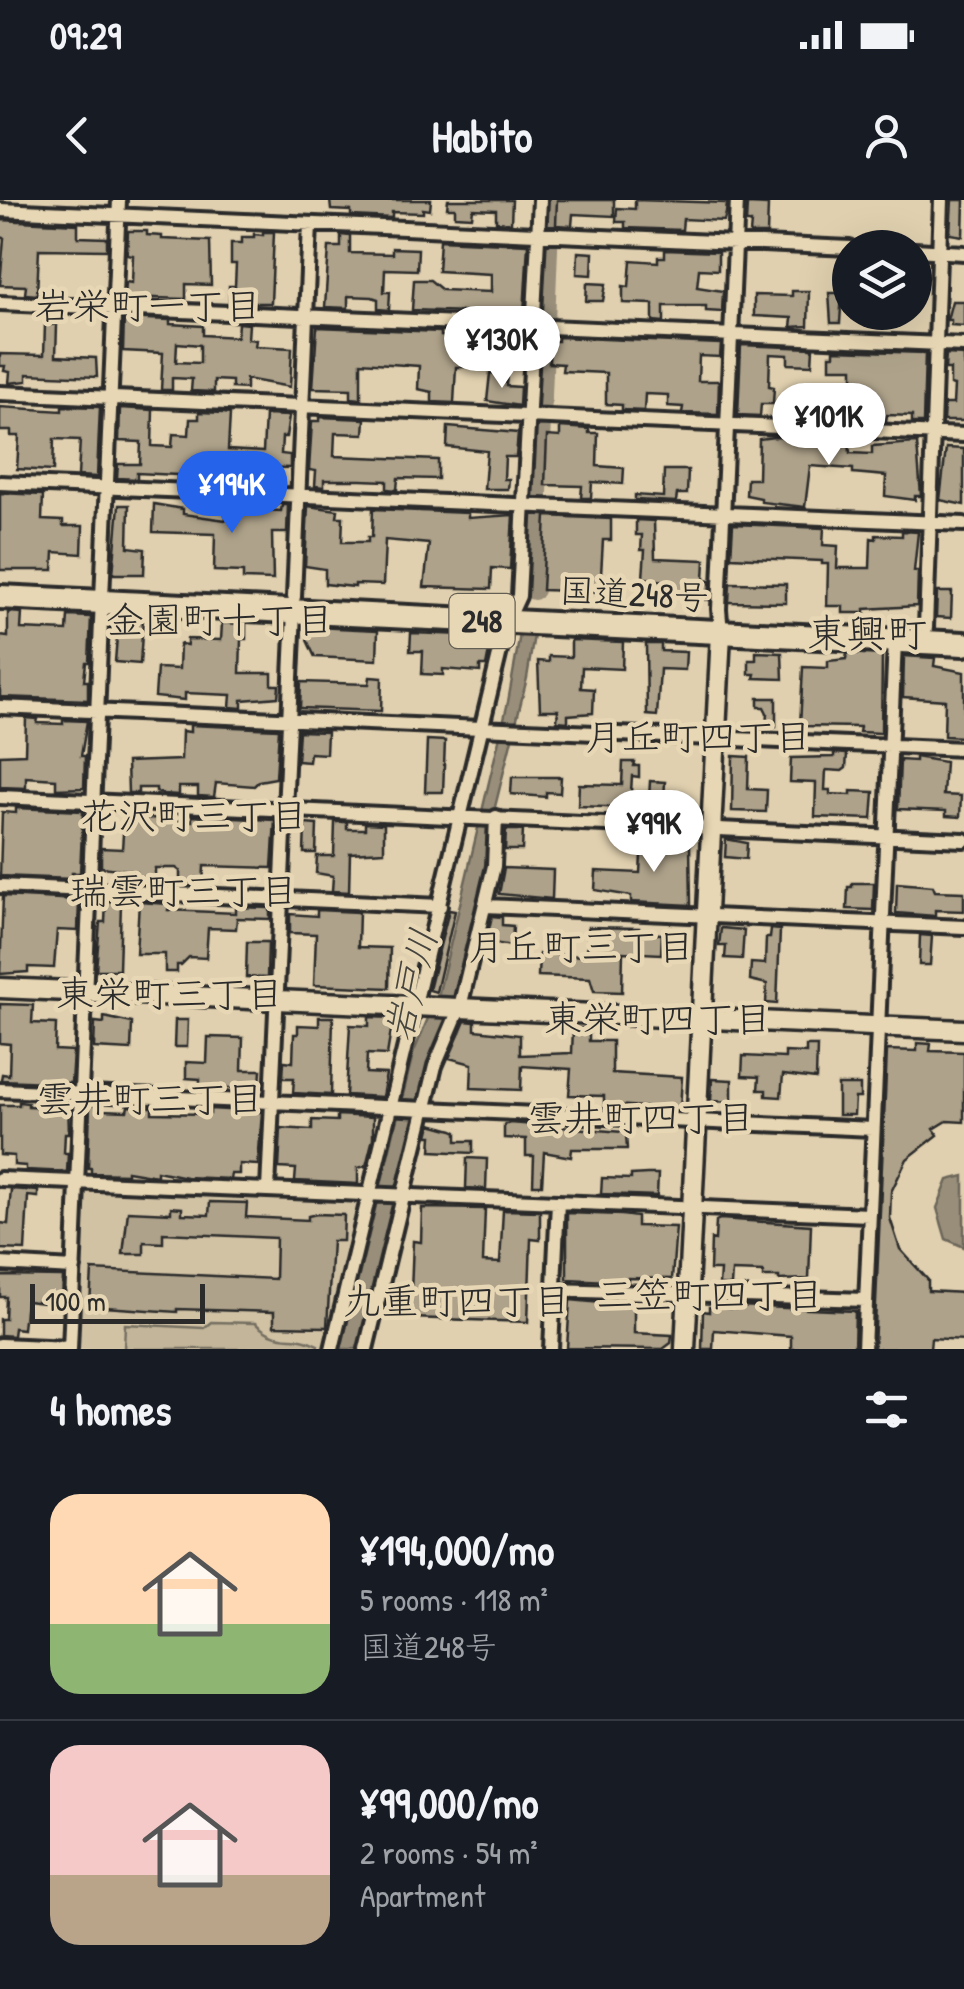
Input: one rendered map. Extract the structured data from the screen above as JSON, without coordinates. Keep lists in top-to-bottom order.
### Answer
{
  "streets": {
    "highway": ["国道248号", "248"]
  },
  "districts": [
    "岩栄町一丁目",
    "金園町十丁目",
    "東興町",
    "月丘町四丁目",
    "花沢町三丁目",
    "瑞雲町三丁目",
    "月丘町三丁目",
    "東栄町三丁目",
    "東栄町四丁目",
    "雲井町三丁目",
    "雲井町四丁目",
    "三笠町四丁目",
    "九重町四丁目"
  ],
  "water": ["岩戸川"],
  "scale_bar": "100 m",
  "page": {
    "status": "09:29",
    "header": "Habito",
    "price": [
      "¥130K",
      "¥101K",
      "¥194K",
      "¥99K"
    ],
    "scale": "100 m",
    "heading": "4 homes",
    "list": [
      {
        "name": "¥194,000/mo",
        "note": "5 rooms · 118 m² · 国道248号"
      },
      {
        "name": "¥99,000/mo",
        "note": "2 rooms · 54 m² · Apartment"
      }
    ]
  }
}
